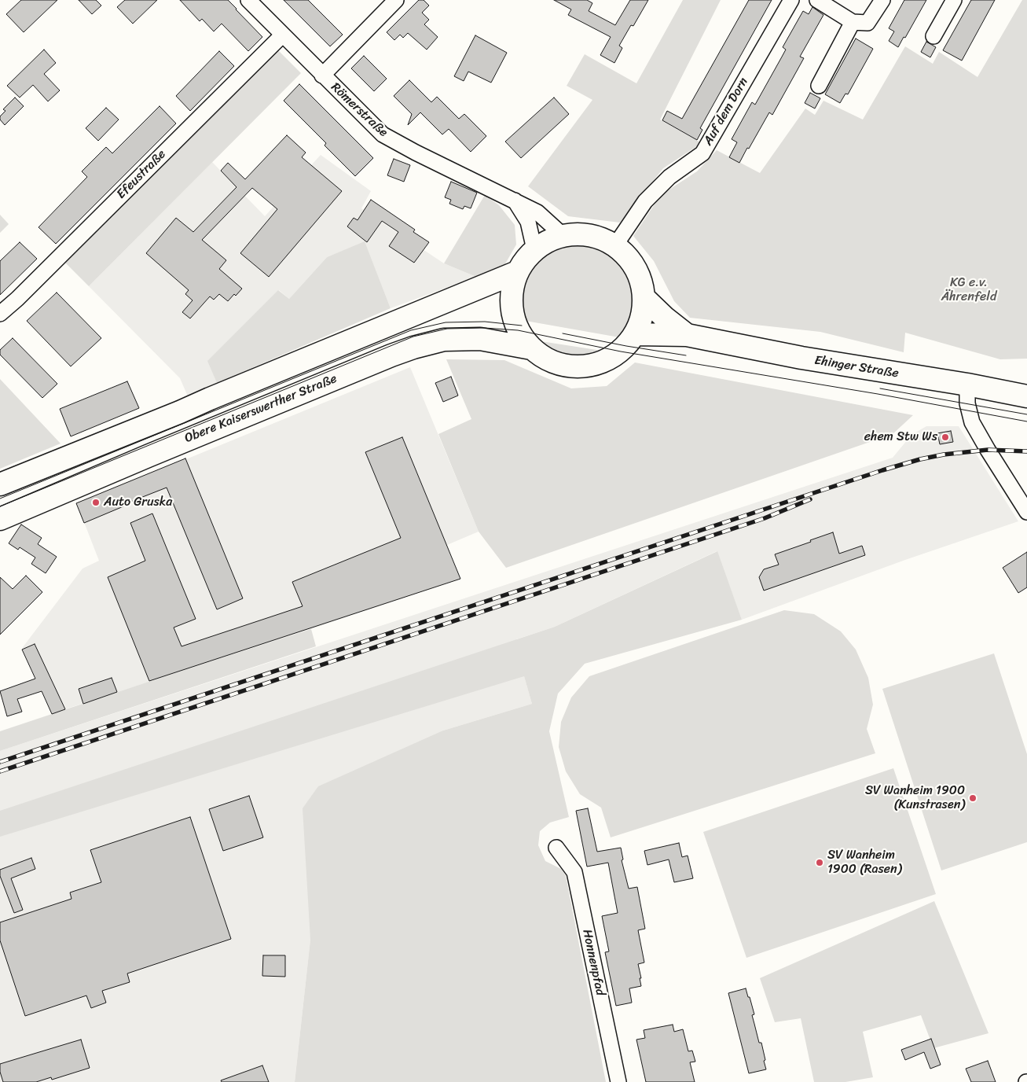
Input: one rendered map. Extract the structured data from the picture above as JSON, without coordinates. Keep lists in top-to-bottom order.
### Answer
{
  "streets": {
    "street": [
      "Römerstraße",
      "Auf dem Dorn",
      "Efeustraße",
      "Ehinger Straße",
      "Obere Kaiserswerther Straße",
      "Honnenpfad"
    ]
  },
  "crossings": [
    ["Römerstraße", "Auf dem Dorn"],
    ["Römerstraße", "Efeustraße"],
    ["Römerstraße", "Ehinger Straße"],
    ["Römerstraße", "Obere Kaiserswerther Straße"],
    ["Auf dem Dorn", "Ehinger Straße"],
    ["Auf dem Dorn", "Obere Kaiserswerther Straße"],
    ["Ehinger Straße", "Obere Kaiserswerther Straße"]
  ],
  "parks": ["KG e.v. Ährenfeld"],
  "places": [
    "ehem Stw Ws",
    "Auto Gruska",
    "SV Wanheim 1900 (Kunstrasen)",
    "SV Wanheim 1900 (Rasen)"
  ]
}
